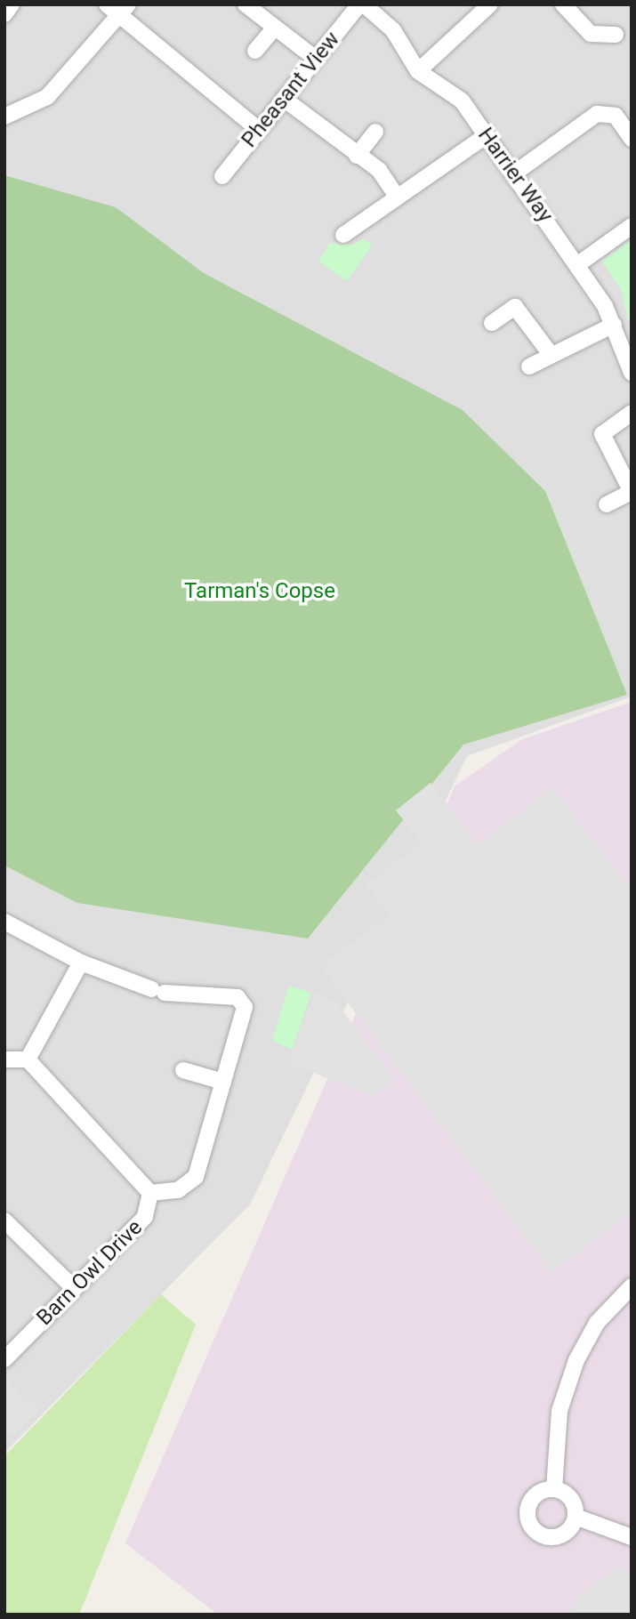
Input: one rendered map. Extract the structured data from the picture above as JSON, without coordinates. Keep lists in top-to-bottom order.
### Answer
{
  "streets": {
    "street": ["Pheasant View", "Harrier Way", "Barn Owl Drive"]
  },
  "parks": ["Tarman's Copse"]
}
